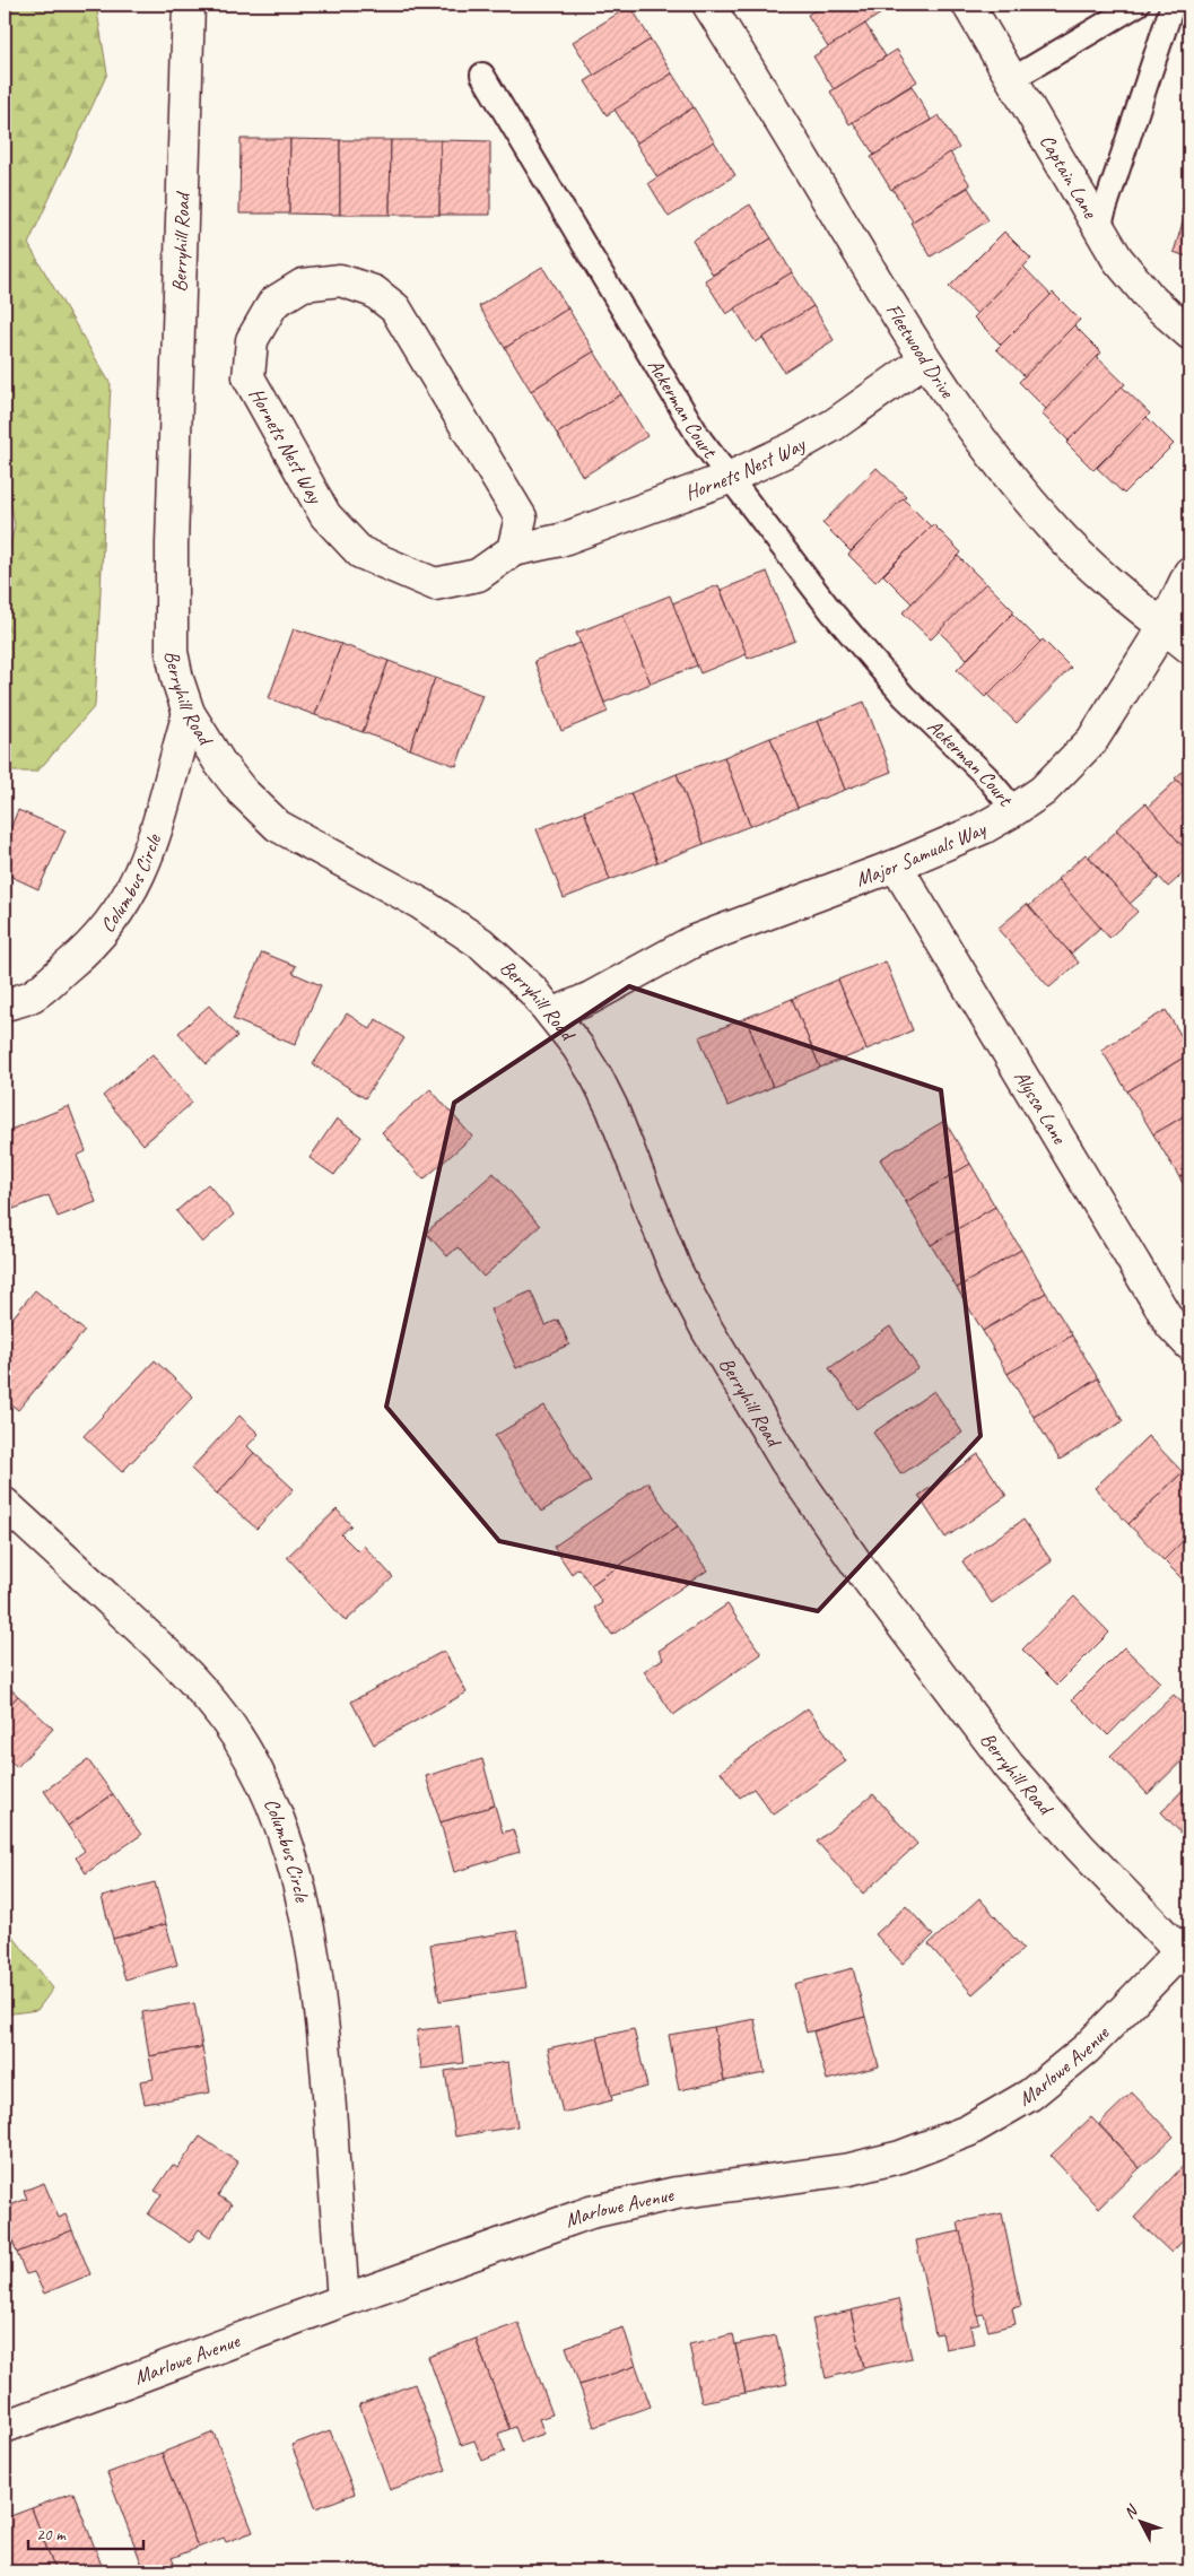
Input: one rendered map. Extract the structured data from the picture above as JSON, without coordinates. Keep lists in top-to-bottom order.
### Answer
{
  "streets": {
    "street": [
      "Captain Lane",
      "Berryhill Road",
      "Fleetwood Drive",
      "Hornets Nest Way",
      "Major Samuals Way",
      "Columbus Circle",
      "Alyssa Lane",
      "Marlowe Avenue"
    ],
    "lane": ["Ackerman Court"]
  },
  "crossings": [
    ["Berryhill Road", "Major Samuals Way"],
    ["Berryhill Road", "Columbus Circle"],
    ["Berryhill Road", "Marlowe Avenue"],
    ["Fleetwood Drive", "Hornets Nest Way"],
    ["Fleetwood Drive", "Major Samuals Way"],
    ["Ackerman Court", "Hornets Nest Way"],
    ["Ackerman Court", "Major Samuals Way"],
    ["Major Samuals Way", "Alyssa Lane"],
    ["Columbus Circle", "Marlowe Avenue"]
  ],
  "scale_bar": "20 m",
  "north": "top left"
}
